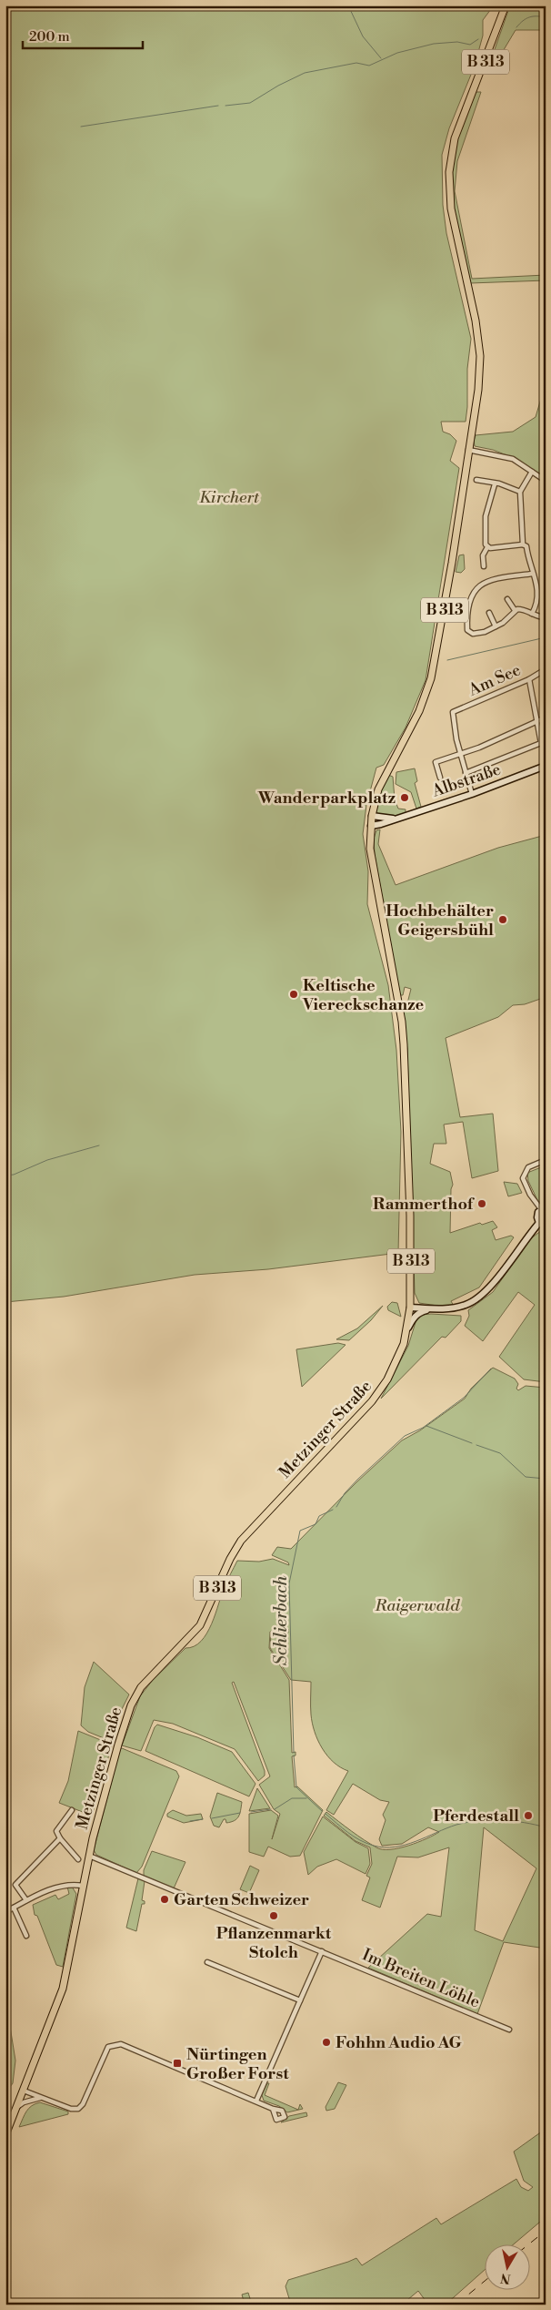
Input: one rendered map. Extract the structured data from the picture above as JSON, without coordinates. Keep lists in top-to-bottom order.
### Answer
{
  "streets": {
    "main road": ["B 313", "Metzinger Straße"],
    "street": ["Am See", "Albstraße", "Im Breiten Löhle"]
  },
  "crossings": [
    ["B 313", "Metzinger Straße"],
    ["Albstraße", "Metzinger Straße"],
    ["Metzinger Straße", "Im Breiten Löhle"]
  ],
  "water": ["Schlierbach"],
  "parks": ["Kirchert", "Raigerwald"],
  "places": {
    "other": [
      "Wanderparkplatz",
      "Hochbehälter Geigersbühl",
      "Keltische Viereckschanze",
      "Rammerthof",
      "Pferdestall",
      "Garten Schweizer",
      "Pflanzenmarkt Stolch",
      "Fohhn Audio AG"
    ],
    "transit": ["Nürtingen Großer Forst"]
  },
  "scale_bar": "200 m",
  "north": "bottom"
}
